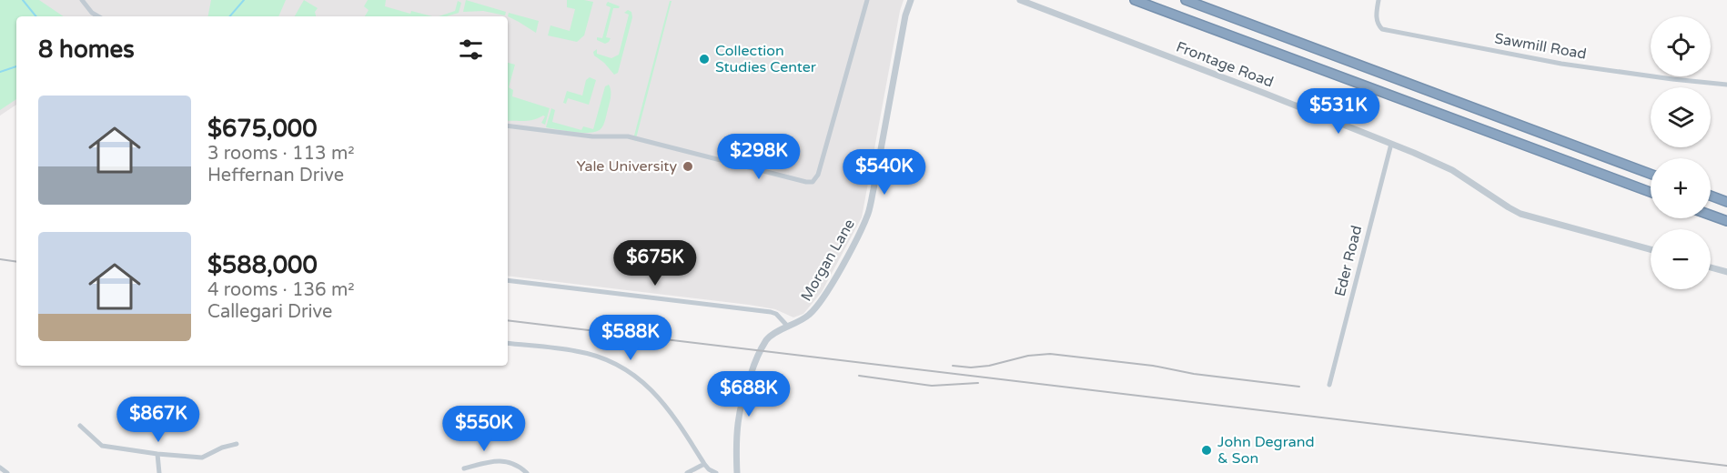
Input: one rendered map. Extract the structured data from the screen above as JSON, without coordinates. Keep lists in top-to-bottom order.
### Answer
{
  "streets": {
    "street": [
      "Sawmill Road",
      "Frontage Road",
      "Morgan Lane",
      "Eder Road"
    ]
  },
  "crossings": [
    ["Frontage Road", "Eder Road"]
  ],
  "places": ["Collection Studies Center", "Yale University", "John Degrand & Son"],
  "page": {
    "map_buttons": ["+", "−"],
    "heading": "8 homes",
    "list": [
      {
        "name": "$675,000",
        "note": "3 rooms · 113 m² · Heffernan Drive"
      },
      {
        "name": "$588,000",
        "note": "4 rooms · 136 m² · Callegari Drive"
      }
    ],
    "price": [
      "$531K",
      "$298K",
      "$540K",
      "$675K",
      "$588K",
      "$688K",
      "$867K",
      "$550K"
    ]
  }
}
